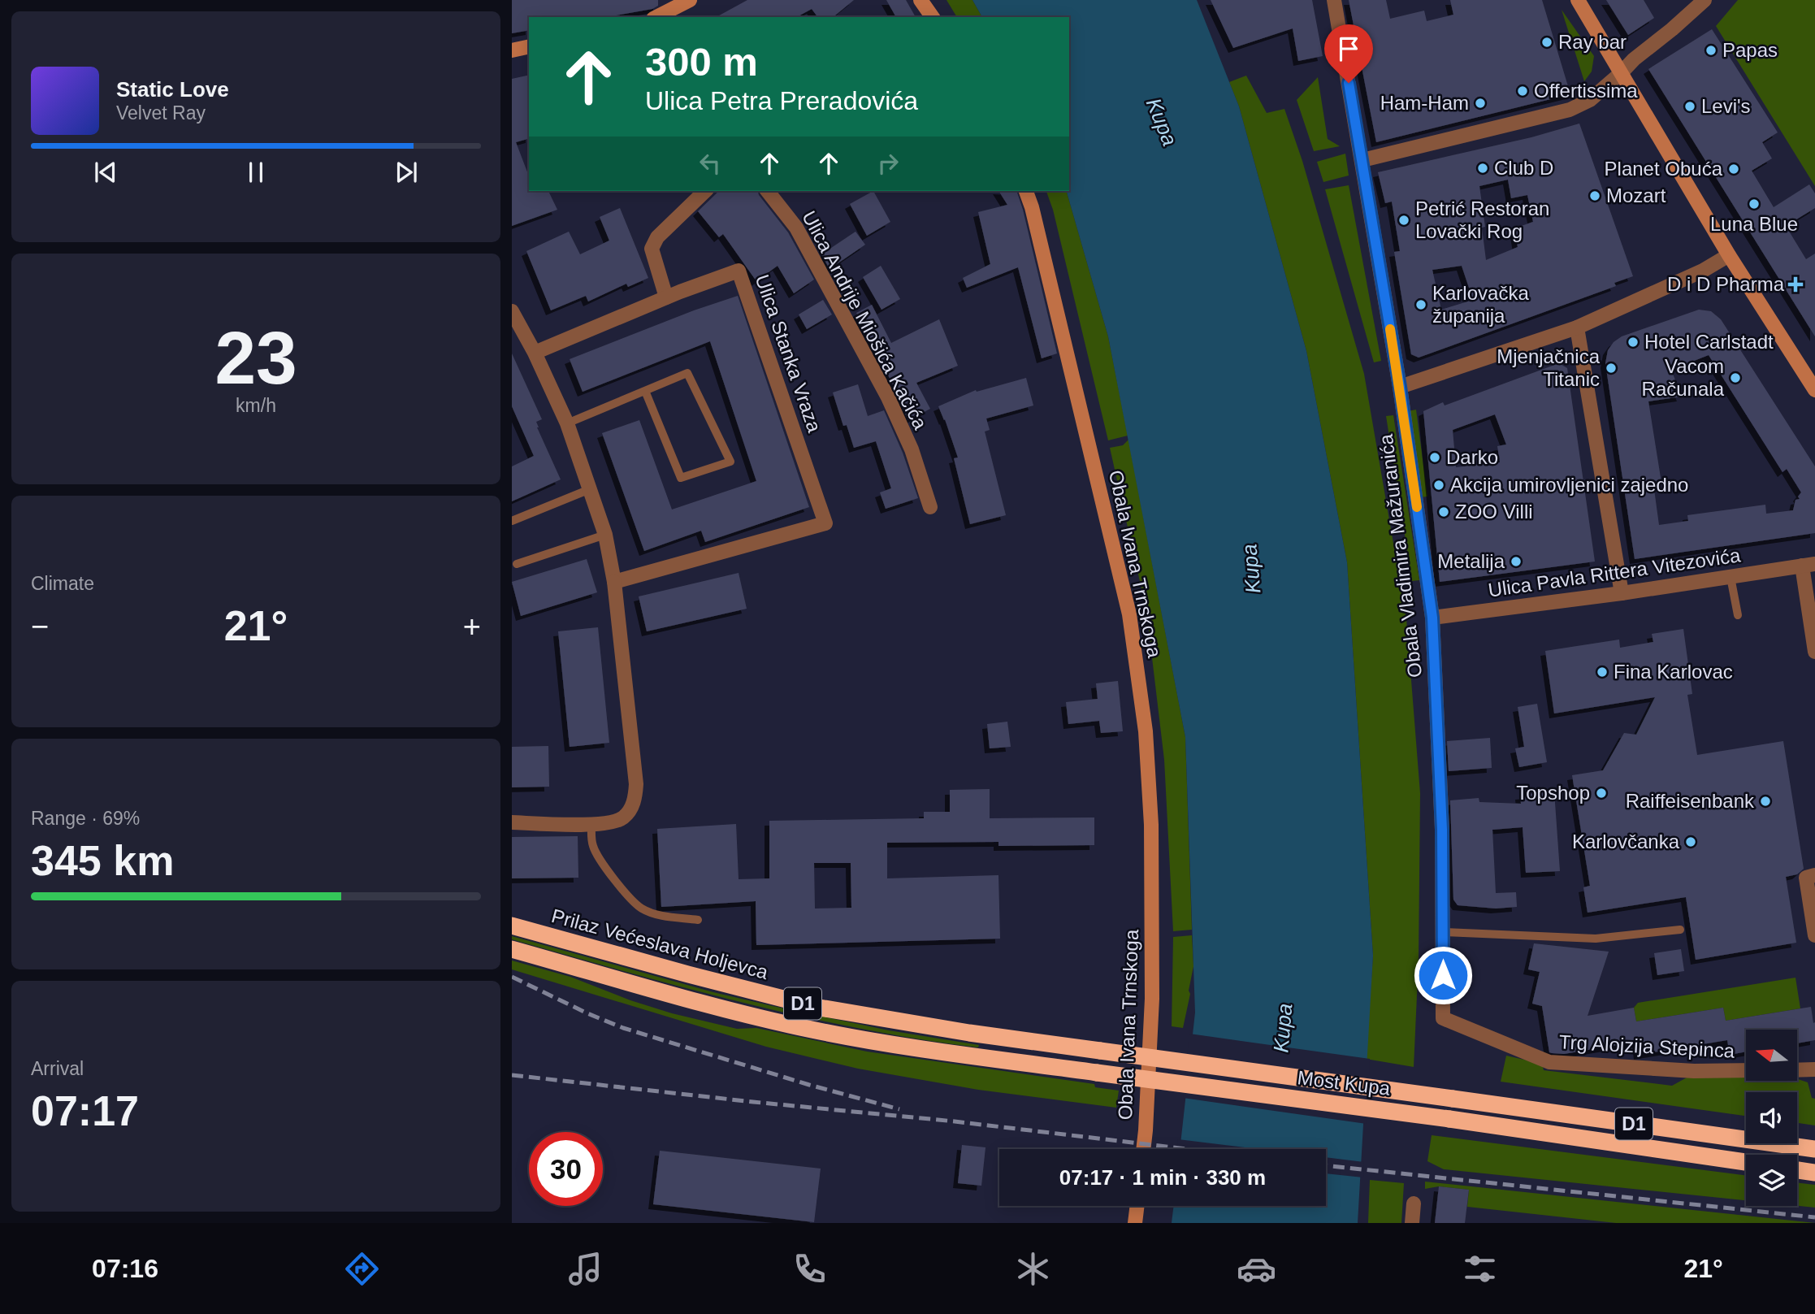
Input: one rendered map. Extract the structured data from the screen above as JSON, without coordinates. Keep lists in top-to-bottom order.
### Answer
{
  "streets": {
    "highway": ["Prilaz Većeslava Holjevca", "D1", "Most Kupa"],
    "street": [
      "Ulica Andrije Miošića Kačića",
      "Ulica Stanka Vraza",
      "Obala Vladimira Mažuranića",
      "Obala Ivana Trnskoga",
      "Ulica Pavla Rittera Vitezovića",
      "Trg Alojzija Stepinca"
    ]
  },
  "crossings": [
    ["Obala Vladimira Mažuranića", "Ulica Pavla Rittera Vitezovića"],
    ["Obala Vladimira Mažuranića", "Trg Alojzija Stepinca"],
    ["Prilaz Većeslava Holjevca", "Most Kupa"]
  ],
  "water": ["Kupa"],
  "places": {
    "other": [
      "Ray bar",
      "Papas",
      "Offertissima",
      "Ham-Ham",
      "Levi's",
      "Club D",
      "Planet Obuća",
      "Mozart",
      "Luna Blue",
      "Petrić Restoran Lovački Rog",
      "Karlovačka županija",
      "Hotel Carlstadt",
      "Mjenjačnica Titanic",
      "Vacom Računala",
      "Darko",
      "Akcija umirovljenici zajedno",
      "ZOO Villi",
      "Metalija",
      "Fina Karlovac",
      "Topshop",
      "Raiffeisenbank",
      "Karlovčanka"
    ],
    "health": ["D i D Pharma"]
  },
  "north": "left",
  "page": {
    "turn": ["300 m", "Ulica Petra Preradovića"],
    "song": ["Static Love", "Velvet Ray"],
    "tile": [
      ["23", "km/h"],
      "Climate",
      ["Range · 69%", "345 km"],
      ["Arrival", "07:17"]
    ],
    "heat": ["−", "21°", "+"],
    "limit": "30",
    "trip": "07:17 · 1 min · 330 m",
    "tabs": ["07:16", "21°"]
  }
}
